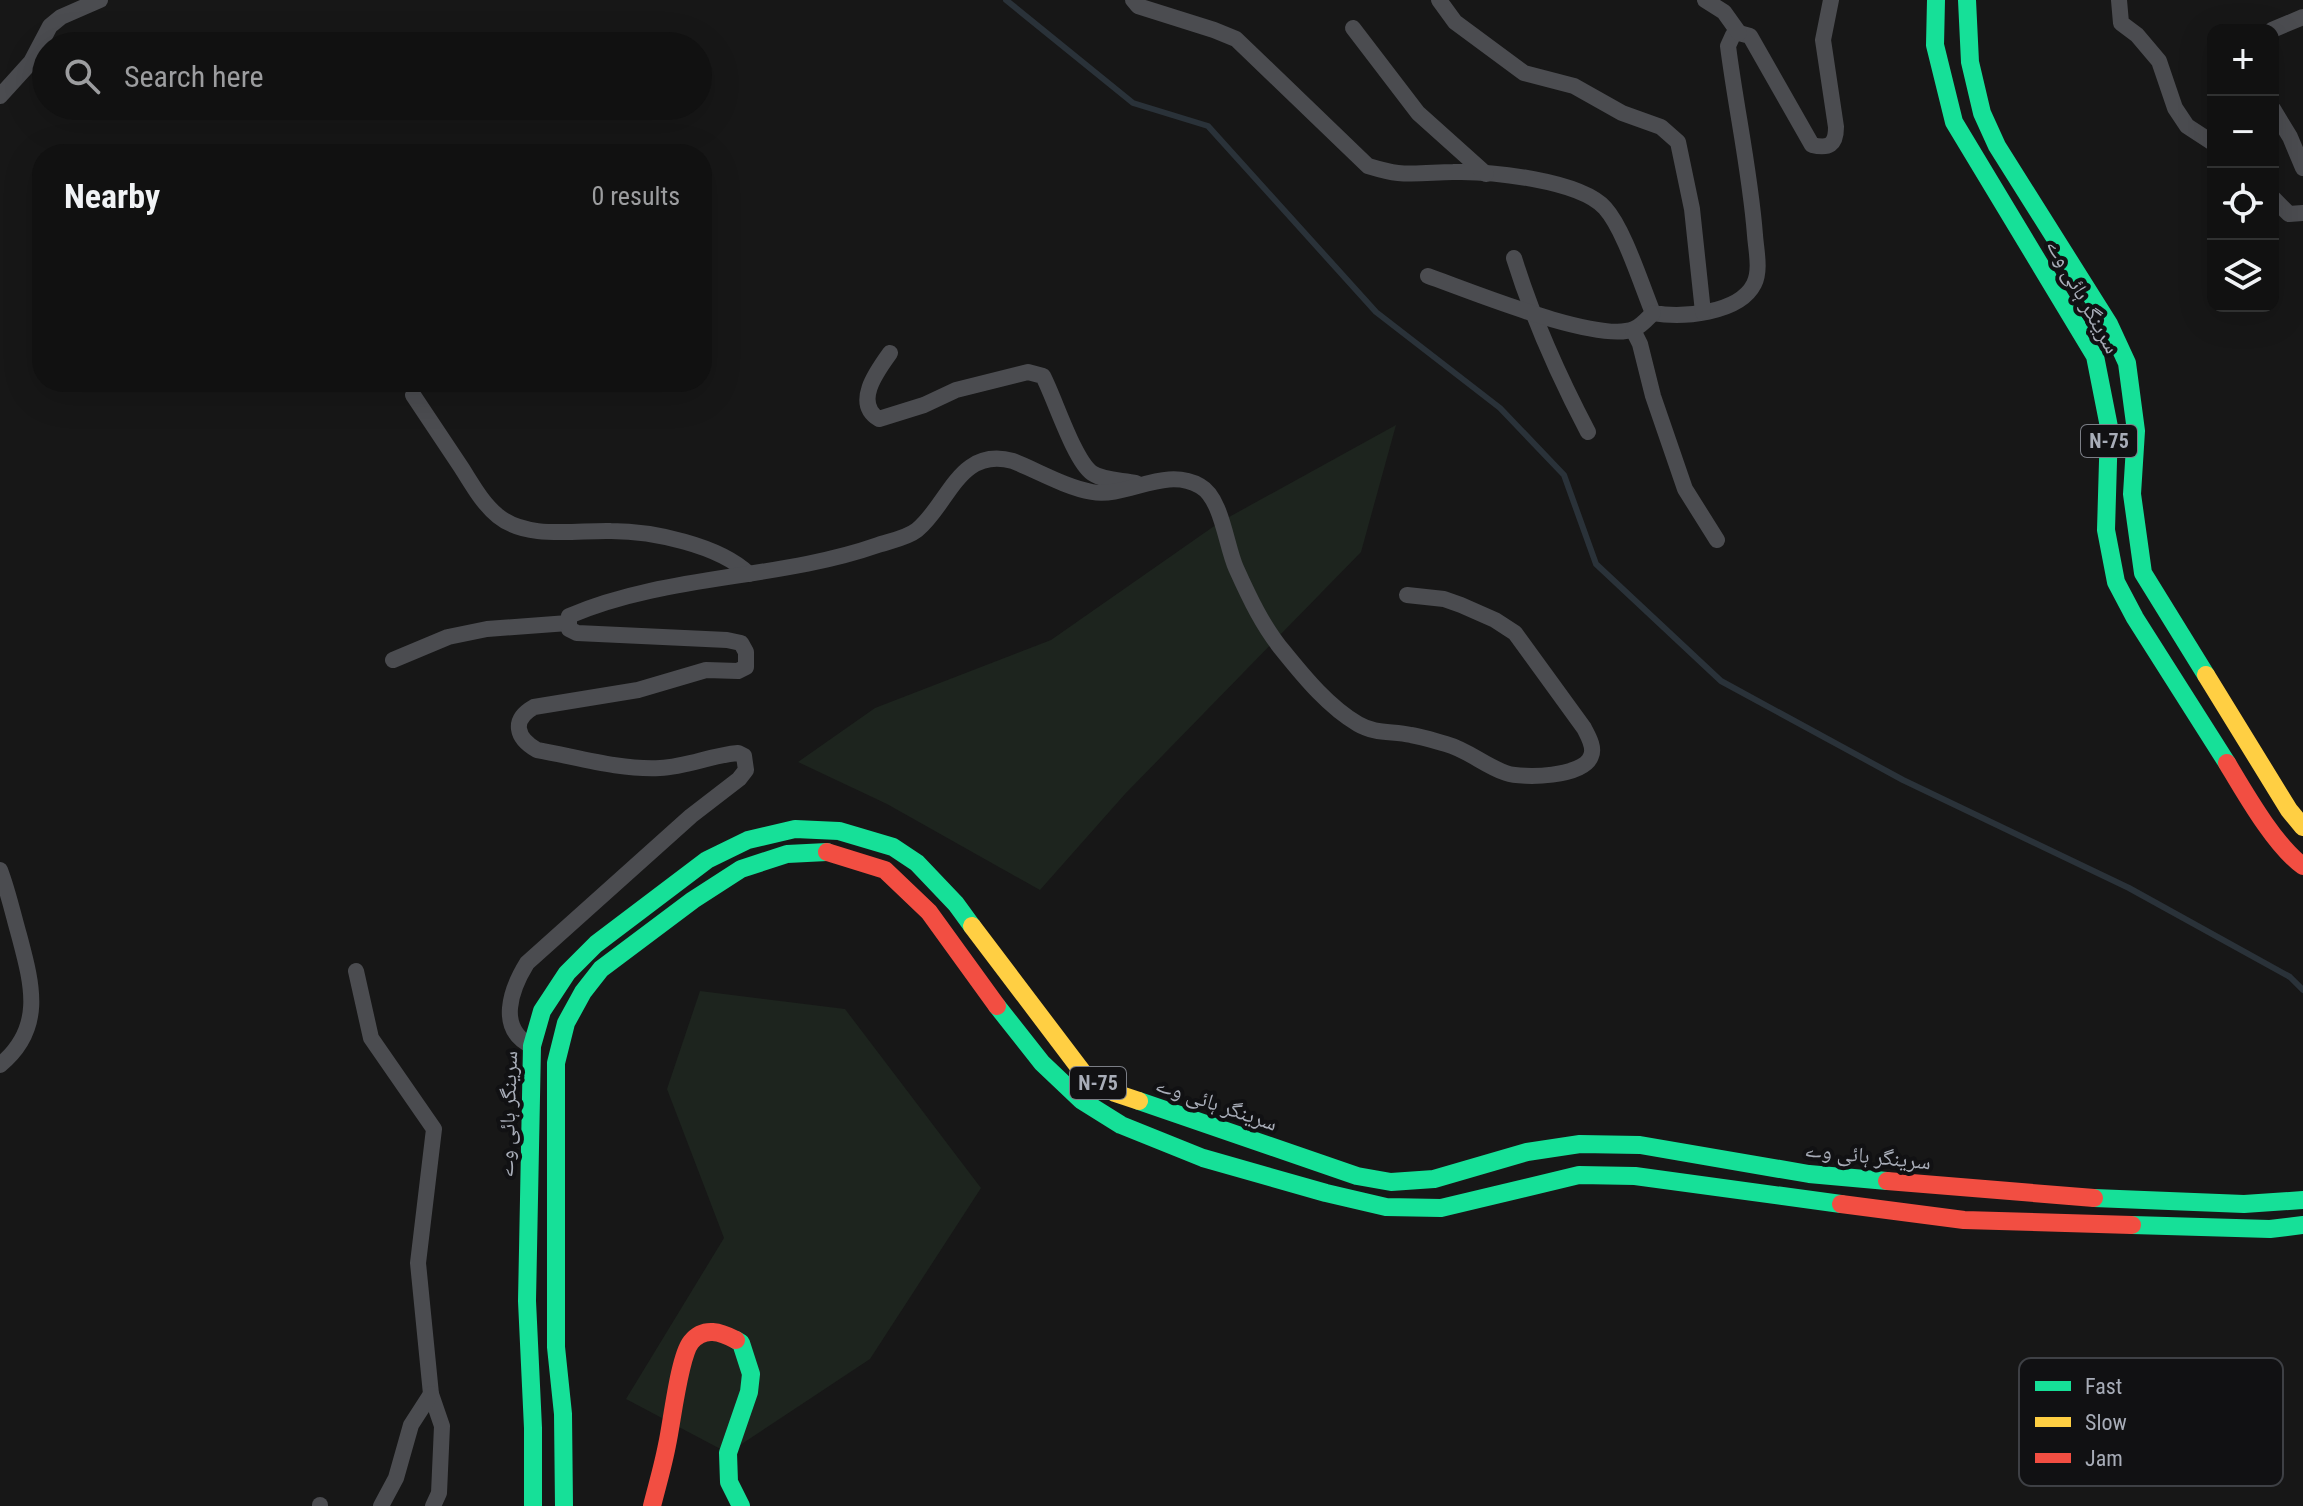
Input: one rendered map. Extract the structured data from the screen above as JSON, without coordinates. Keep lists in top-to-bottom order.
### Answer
{
  "streets": {
    "main road": ["سرینگر ہائی وے", "N-75"]
  },
  "legend": ["Fast", "Slow", "Jam"],
  "page": {
    "map_buttons": ["+", "−"],
    "search": "Search here",
    "heading": ["Nearby", "0 results"]
  }
}
